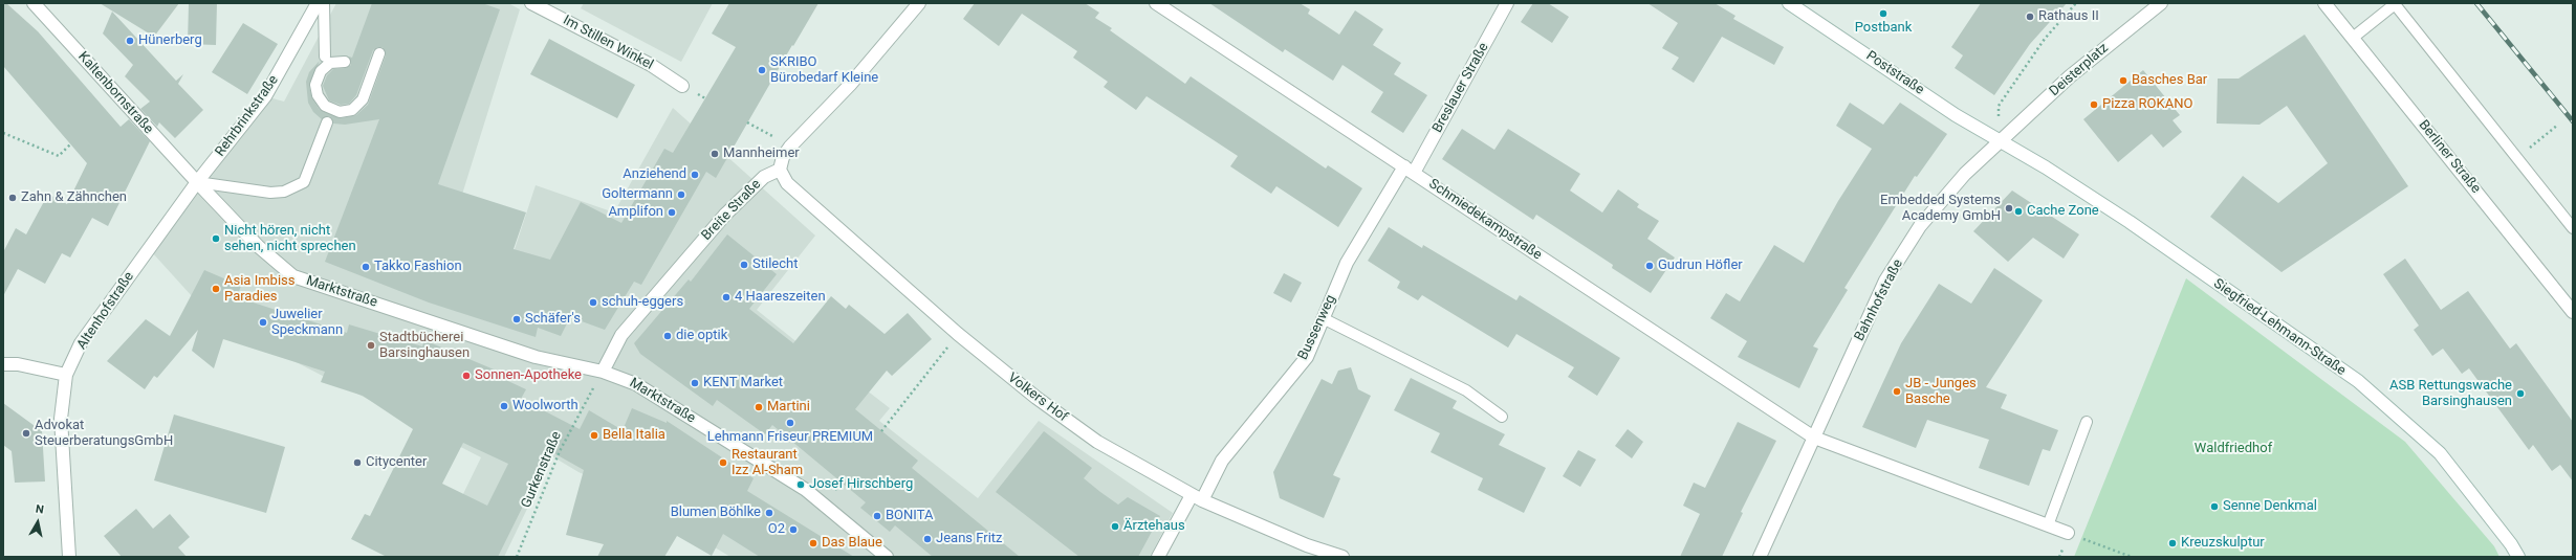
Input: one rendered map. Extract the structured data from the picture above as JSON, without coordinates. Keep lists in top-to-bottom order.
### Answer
{
  "streets": {
    "street": [
      "Im Stillen Winkel",
      "Deisterplatz",
      "Poststraße",
      "Breslauer Straße",
      "Kaltenbornstraße",
      "Rehrbrinkstraße",
      "Berliner Straße",
      "Breite Straße",
      "Schmiedekampstraße",
      "Marktstraße",
      "Bahnhofstraße",
      "Altenhofstraße",
      "Bussenweg",
      "Siegfried-Lehmann-Straße",
      "Volkers Hof"
    ],
    "path": ["Gurkenstraße"]
  },
  "crossings": [
    ["Deisterplatz", "Poststraße"],
    ["Deisterplatz", "Bahnhofstraße"],
    ["Deisterplatz", "Siegfried-Lehmann-Straße"],
    ["Poststraße", "Bahnhofstraße"],
    ["Poststraße", "Siegfried-Lehmann-Straße"],
    ["Breslauer Straße", "Schmiedekampstraße"],
    ["Breslauer Straße", "Bussenweg"],
    ["Kaltenbornstraße", "Rehrbrinkstraße"],
    ["Kaltenbornstraße", "Marktstraße"],
    ["Kaltenbornstraße", "Altenhofstraße"],
    ["Rehrbrinkstraße", "Marktstraße"],
    ["Rehrbrinkstraße", "Altenhofstraße"],
    ["Breite Straße", "Marktstraße"],
    ["Breite Straße", "Volkers Hof"],
    ["Breite Straße", "Gurkenstraße"],
    ["Schmiedekampstraße", "Bahnhofstraße"],
    ["Schmiedekampstraße", "Bussenweg"],
    ["Marktstraße", "Altenhofstraße"],
    ["Marktstraße", "Gurkenstraße"],
    ["Bahnhofstraße", "Siegfried-Lehmann-Straße"],
    ["Bussenweg", "Volkers Hof"]
  ],
  "parks": ["Waldfriedhof"],
  "places": [
    "Postbank",
    "Rathaus II",
    "Hünerberg",
    "SKRIBO Bürobedarf Kleine",
    "Basches Bar",
    "Pizza ROKANO",
    "Mannheimer",
    "Anziehend",
    "Goltermann",
    "Zahn & Zähnchen",
    "Embedded Systems Academy GmbH",
    "Cache Zone",
    "Amplifon",
    "Nicht hören, nicht sehen, nicht sprechen",
    "Stilecht",
    "Gudrun Höfler",
    "Takko Fashion",
    "Asia Imbiss Paradies",
    "4 Haareszeiten",
    "schuh-eggers",
    "Schäfer's",
    "Juwelier Speckmann",
    "die optik",
    "Stadtbücherei Barsinghausen",
    "Sonnen-Apotheke",
    "KENT Market",
    "JB - Junges Basche",
    "ASB Rettungswache Barsinghausen",
    "Woolworth",
    "Martini",
    "Lehmann Friseur PREMIUM",
    "Advokat SteuerberatungsGmbH",
    "Bella Italia",
    "Citycenter",
    "Restaurant Izz Al-Sham",
    "Josef Hirschberg",
    "Senne Denkmal",
    "Blumen Böhlke",
    "BONITA",
    "Ärztehaus",
    "O2",
    "Jeans Fritz",
    "Das Blaue",
    "Kreuzskulptur"
  ],
  "north": "top"
}
